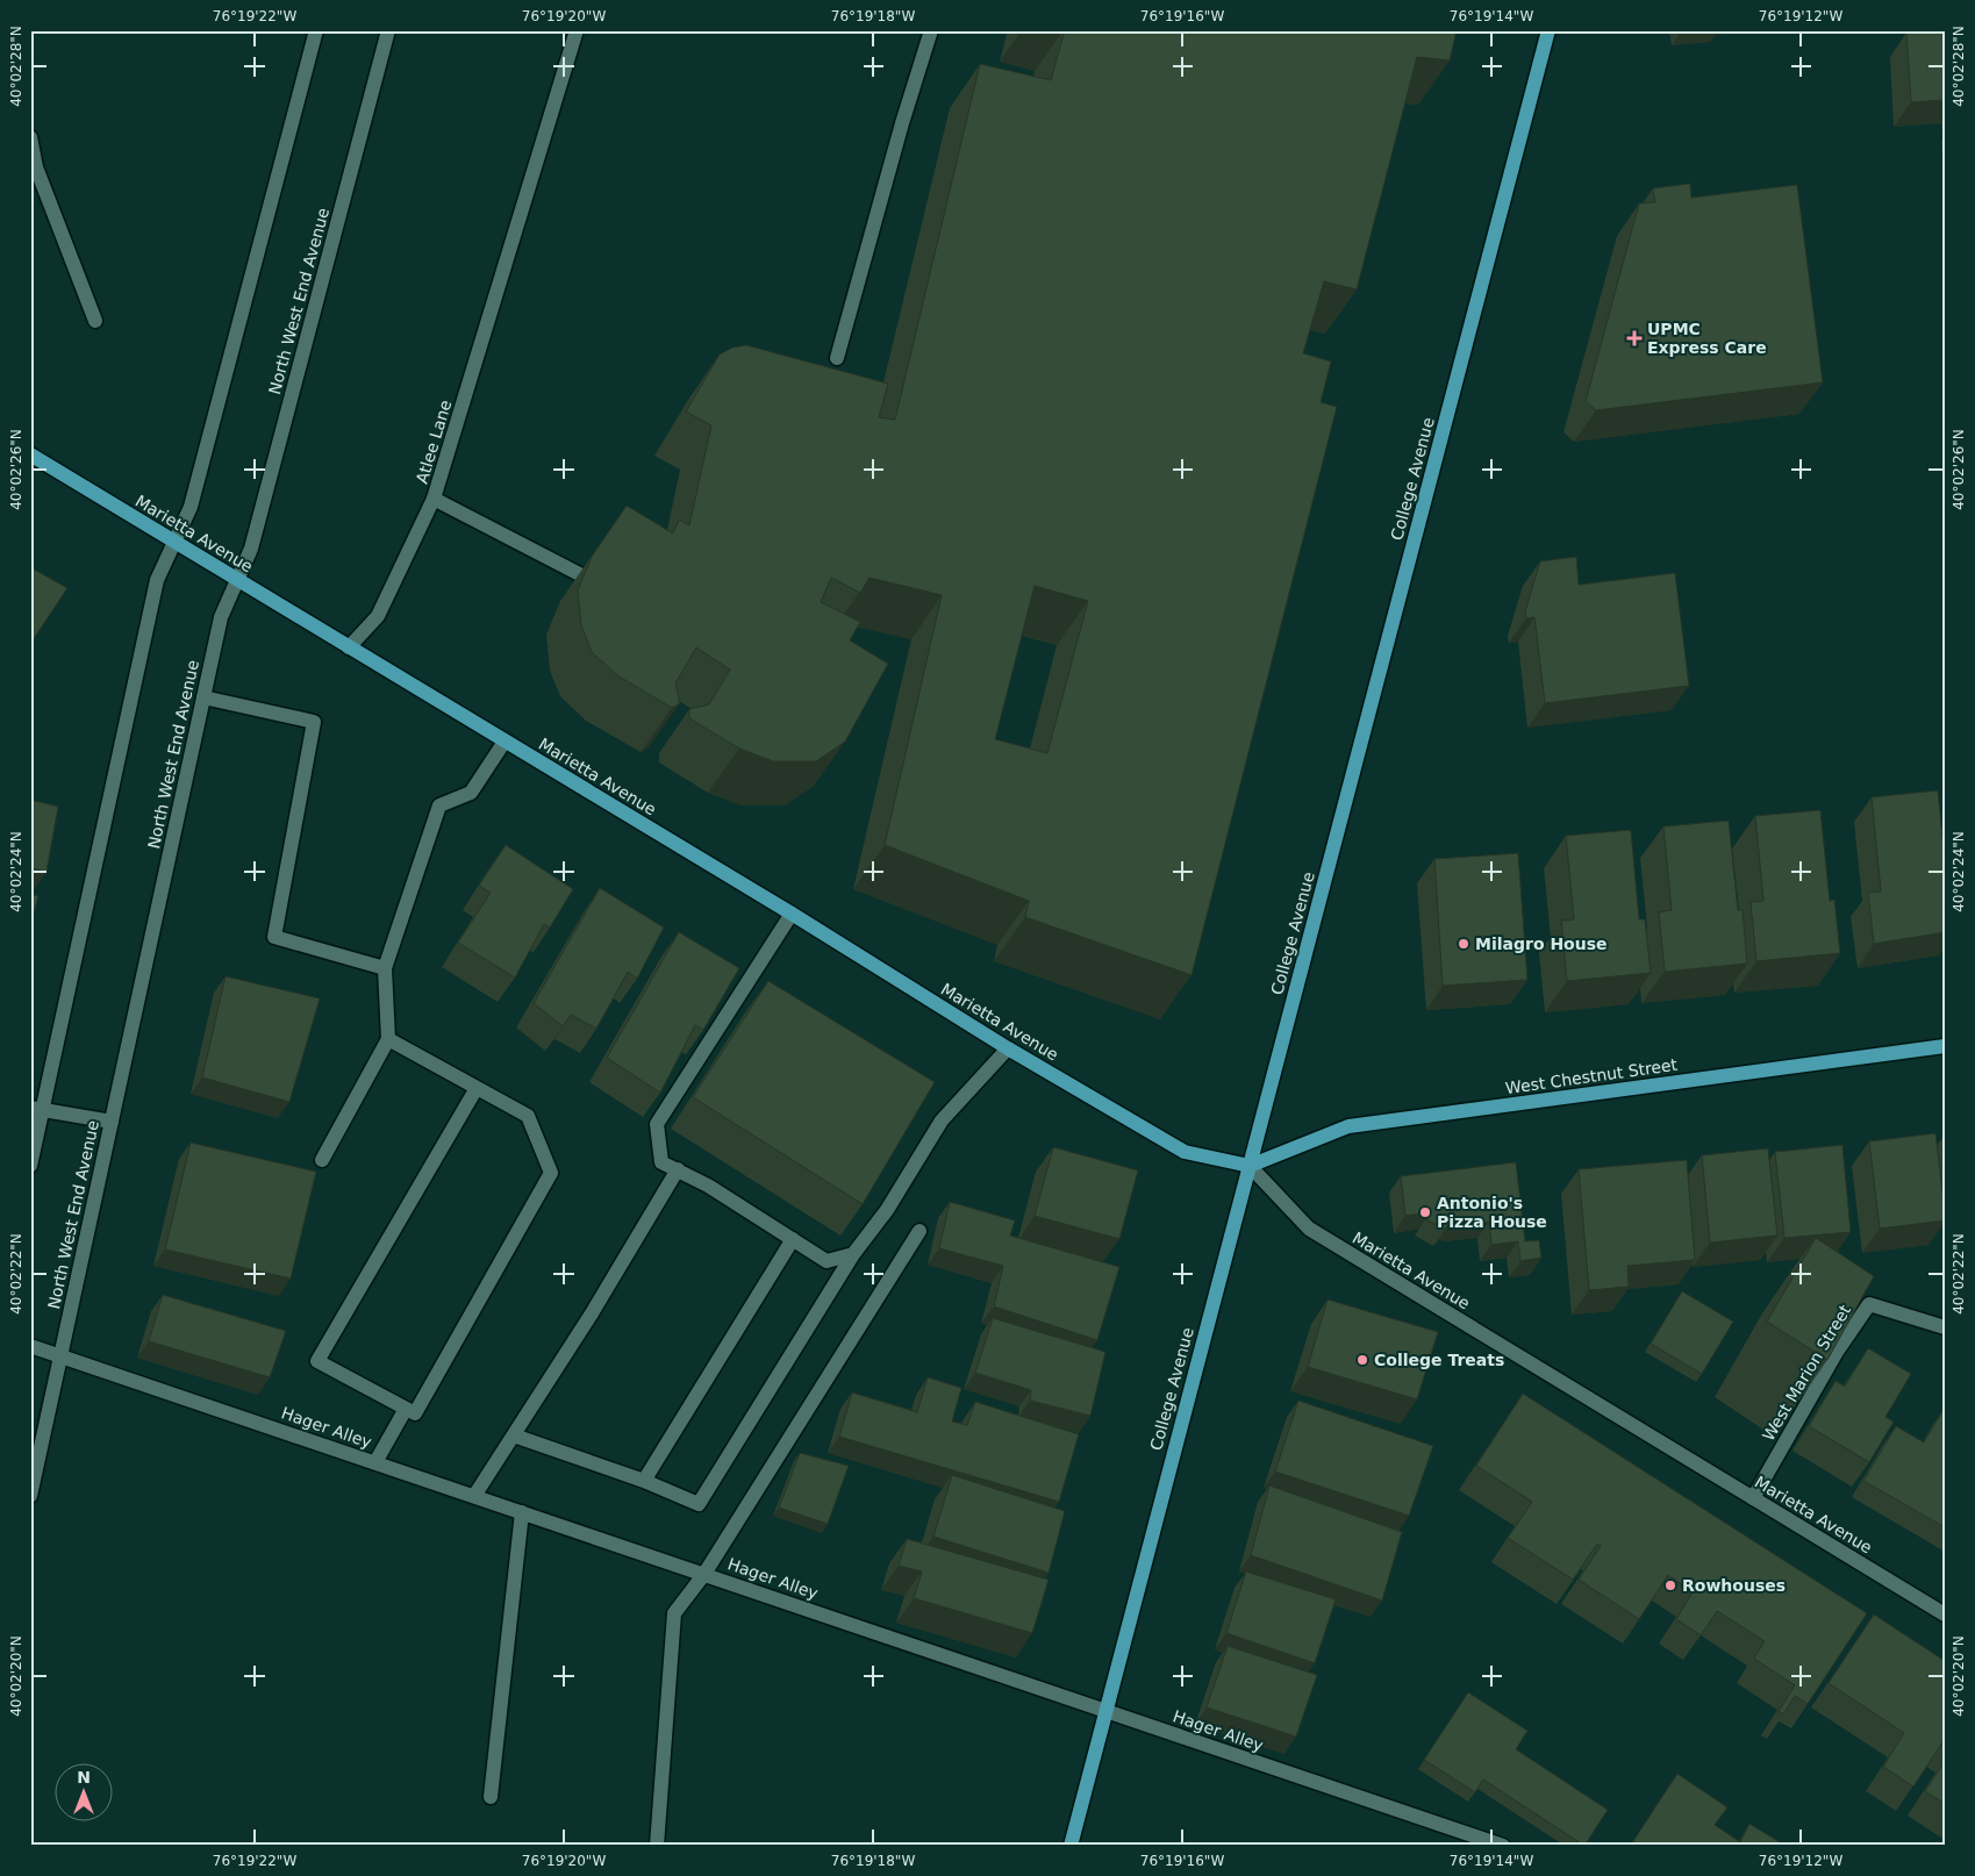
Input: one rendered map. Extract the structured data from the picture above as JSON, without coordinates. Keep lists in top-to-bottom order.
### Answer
{
  "streets": {
    "main road": ["College Avenue", "Marietta Avenue", "West Chestnut Street"],
    "street": [
      "North West End Avenue",
      "Atlee Lane",
      "West Marion Street",
      "Hager Alley"
    ]
  },
  "crossings": [
    ["North West End Avenue", "Marietta Avenue"],
    ["North West End Avenue", "Hager Alley"],
    ["College Avenue", "Marietta Avenue"],
    ["College Avenue", "West Chestnut Street"],
    ["College Avenue", "Hager Alley"],
    ["Marietta Avenue", "West Chestnut Street"],
    ["Marietta Avenue", "West Marion Street"]
  ],
  "places": {
    "health": ["UPMC Express Care"],
    "other": [
      "Milagro House",
      "Antonio's Pizza House",
      "College Treats",
      "Rowhouses"
    ]
  },
  "north": "top",
  "coordinates": [
    "76°19'22\"W",
    "76°19'20\"W",
    "76°19'18\"W",
    "76°19'16\"W",
    "76°19'14\"W",
    "76°19'12\"W",
    "40°02'28\"N",
    "40°02'26\"N",
    "40°02'24\"N",
    "40°02'22\"N",
    "40°02'20\"N"
  ]
}
